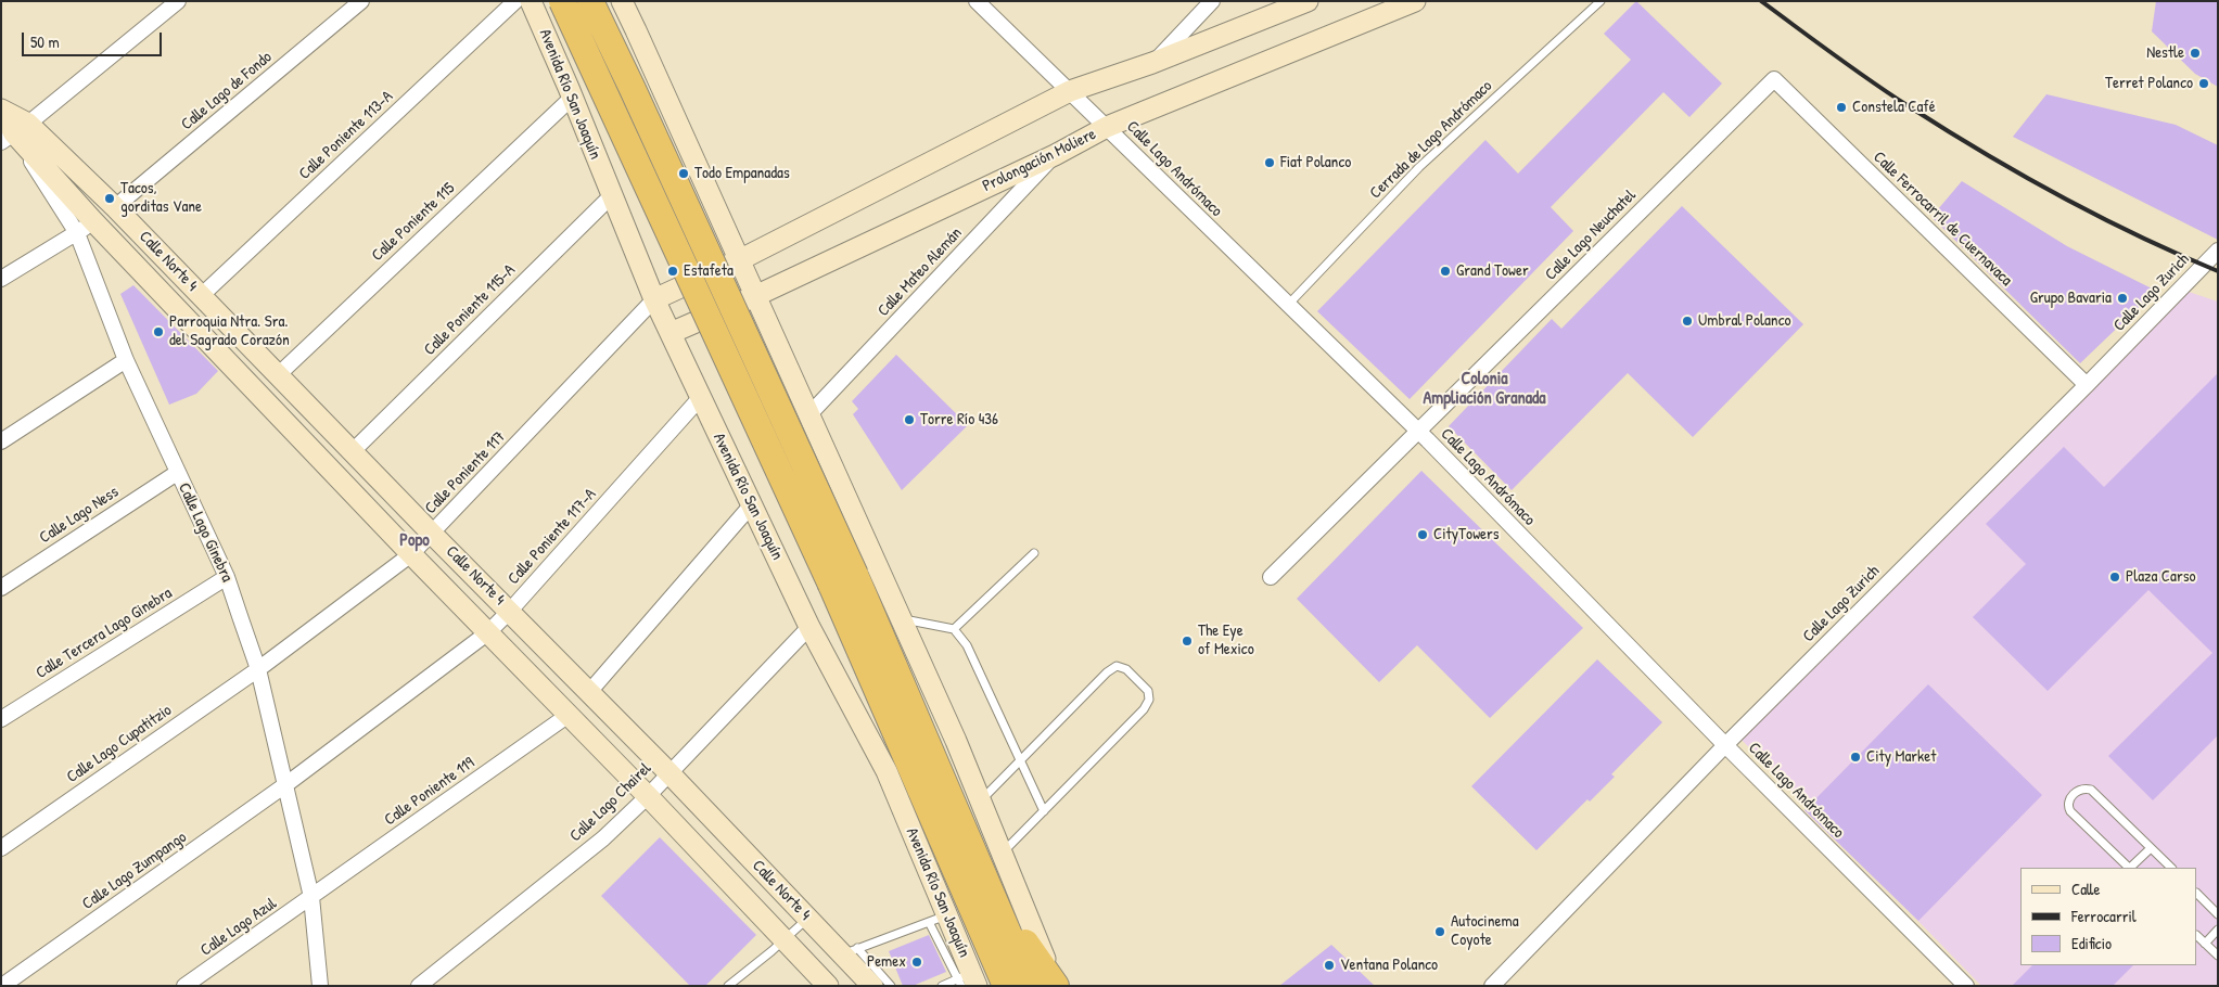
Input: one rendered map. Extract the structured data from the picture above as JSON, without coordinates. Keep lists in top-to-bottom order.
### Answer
{
  "streets": {
    "highway": ["Avenida Río San Joaquín"],
    "street": [
      "Calle Lago de Fondo",
      "Calle Poniente 113-A",
      "Prolongación Moliere",
      "Calle Lago Andrómaco",
      "Calle Ferrocarril de Cuernavaca",
      "Calle Poniente 115",
      "Calle Lago Neuchatel",
      "Calle Norte 4",
      "Calle Mateo Alemán",
      "Calle Lago Zurich",
      "Calle Poniente 115-A",
      "Calle Poniente 117",
      "Calle Lago Ness",
      "Calle Lago Ginebra",
      "Calle Poniente 117-A",
      "Calle Tercera Lago Ginebra",
      "Calle Lago Cupatitzio",
      "Calle Poniente 119",
      "Calle Lago Chairel",
      "Calle Lago Zumpango",
      "Calle Lago Azul"
    ],
    "lane": ["Cerrada de Lago Andrómaco"]
  },
  "crossings": [
    ["Calle Lago de Fondo", "Calle Norte 4"],
    ["Avenida Río San Joaquín", "Prolongación Moliere"],
    ["Avenida Río San Joaquín", "Calle Poniente 115"],
    ["Avenida Río San Joaquín", "Calle Poniente 115-A"],
    ["Avenida Río San Joaquín", "Calle Poniente 117"],
    ["Avenida Río San Joaquín", "Calle Poniente 117-A"],
    ["Avenida Río San Joaquín", "Calle Lago Chairel"],
    ["Calle Poniente 113-A", "Calle Norte 4"],
    ["Cerrada de Lago Andrómaco", "Calle Lago Andrómaco"],
    ["Prolongación Moliere", "Calle Lago Andrómaco"],
    ["Prolongación Moliere", "Calle Mateo Alemán"],
    ["Calle Lago Andrómaco", "Calle Lago Neuchatel"],
    ["Calle Lago Andrómaco", "Calle Lago Zurich"],
    ["Calle Ferrocarril de Cuernavaca", "Calle Lago Neuchatel"],
    ["Calle Ferrocarril de Cuernavaca", "Calle Lago Zurich"],
    ["Calle Poniente 115", "Calle Norte 4"],
    ["Calle Norte 4", "Calle Poniente 115-A"],
    ["Calle Norte 4", "Calle Poniente 117"],
    ["Calle Norte 4", "Calle Lago Ginebra"],
    ["Calle Norte 4", "Calle Poniente 117-A"],
    ["Calle Norte 4", "Calle Poniente 119"],
    ["Calle Norte 4", "Calle Lago Chairel"],
    ["Calle Poniente 117", "Calle Lago Ginebra"],
    ["Calle Poniente 117", "Calle Lago Cupatitzio"],
    ["Calle Lago Ness", "Calle Lago Ginebra"],
    ["Calle Lago Ginebra", "Calle Poniente 117-A"],
    ["Calle Lago Ginebra", "Calle Tercera Lago Ginebra"],
    ["Calle Lago Ginebra", "Calle Lago Cupatitzio"],
    ["Calle Lago Ginebra", "Calle Poniente 119"],
    ["Calle Lago Ginebra", "Calle Lago Zumpango"],
    ["Calle Lago Ginebra", "Calle Lago Azul"],
    ["Calle Poniente 117-A", "Calle Lago Zumpango"],
    ["Calle Poniente 119", "Calle Lago Azul"]
  ],
  "districts": ["Colonia Ampliación Granada", "Popo"],
  "places": [
    "Nestle",
    "Terret Polanco",
    "Constela Café",
    "Fiat Polanco",
    "Todo Empanadas",
    "Tacos, gorditas Vane",
    "Estafeta",
    "Grand Tower",
    "Grupo Bavaria",
    "Umbral Polanco",
    "Parroquia Ntra. Sra. del Sagrado Corazón",
    "Torre Río 436",
    "CityTowers",
    "Plaza Carso",
    "The Eye of Mexico",
    "City Market",
    "Autocinema Coyote",
    "Pemex",
    "Ventana Polanco"
  ],
  "legend": ["Calle", "Ferrocarril", "Edificio"],
  "scale_bar": "50 m"
}
